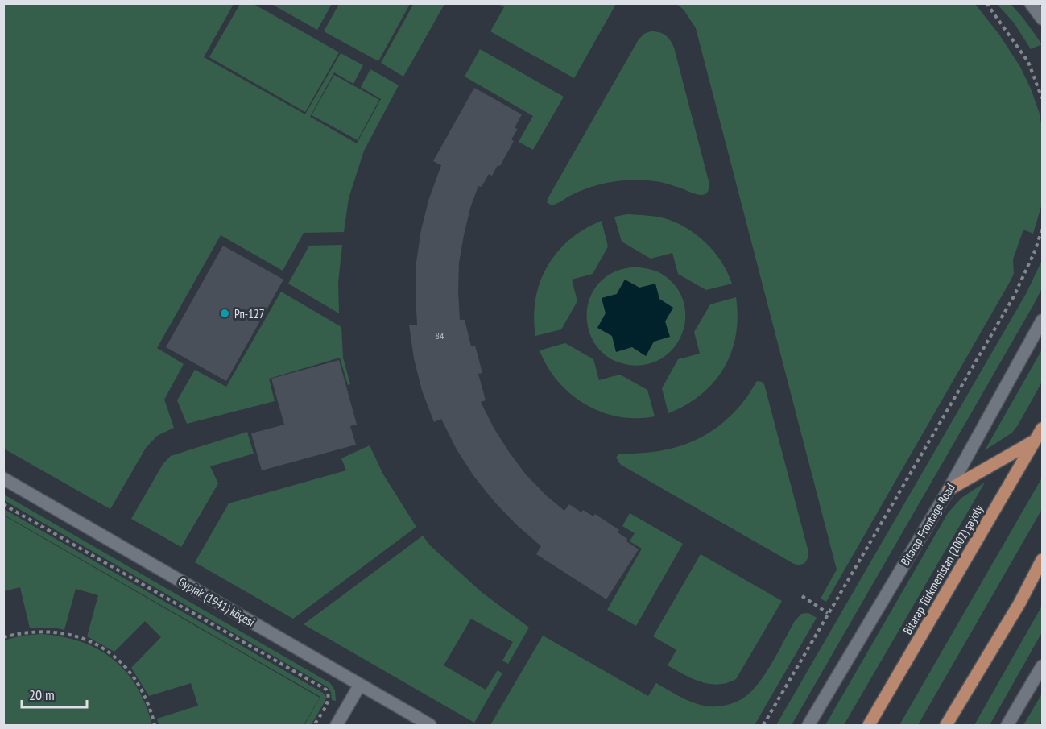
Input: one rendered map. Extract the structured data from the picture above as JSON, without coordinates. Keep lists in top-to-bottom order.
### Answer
{
  "streets": {
    "main road": ["Bitarap Türkmenistan (2002) şaýoly"],
    "street": ["Bitarap Frontage Road", "Gypjak (1941) köçesi"]
  },
  "places": ["Рп-127"],
  "house_numbers": ["84"],
  "scale_bar": "20 m"
}
